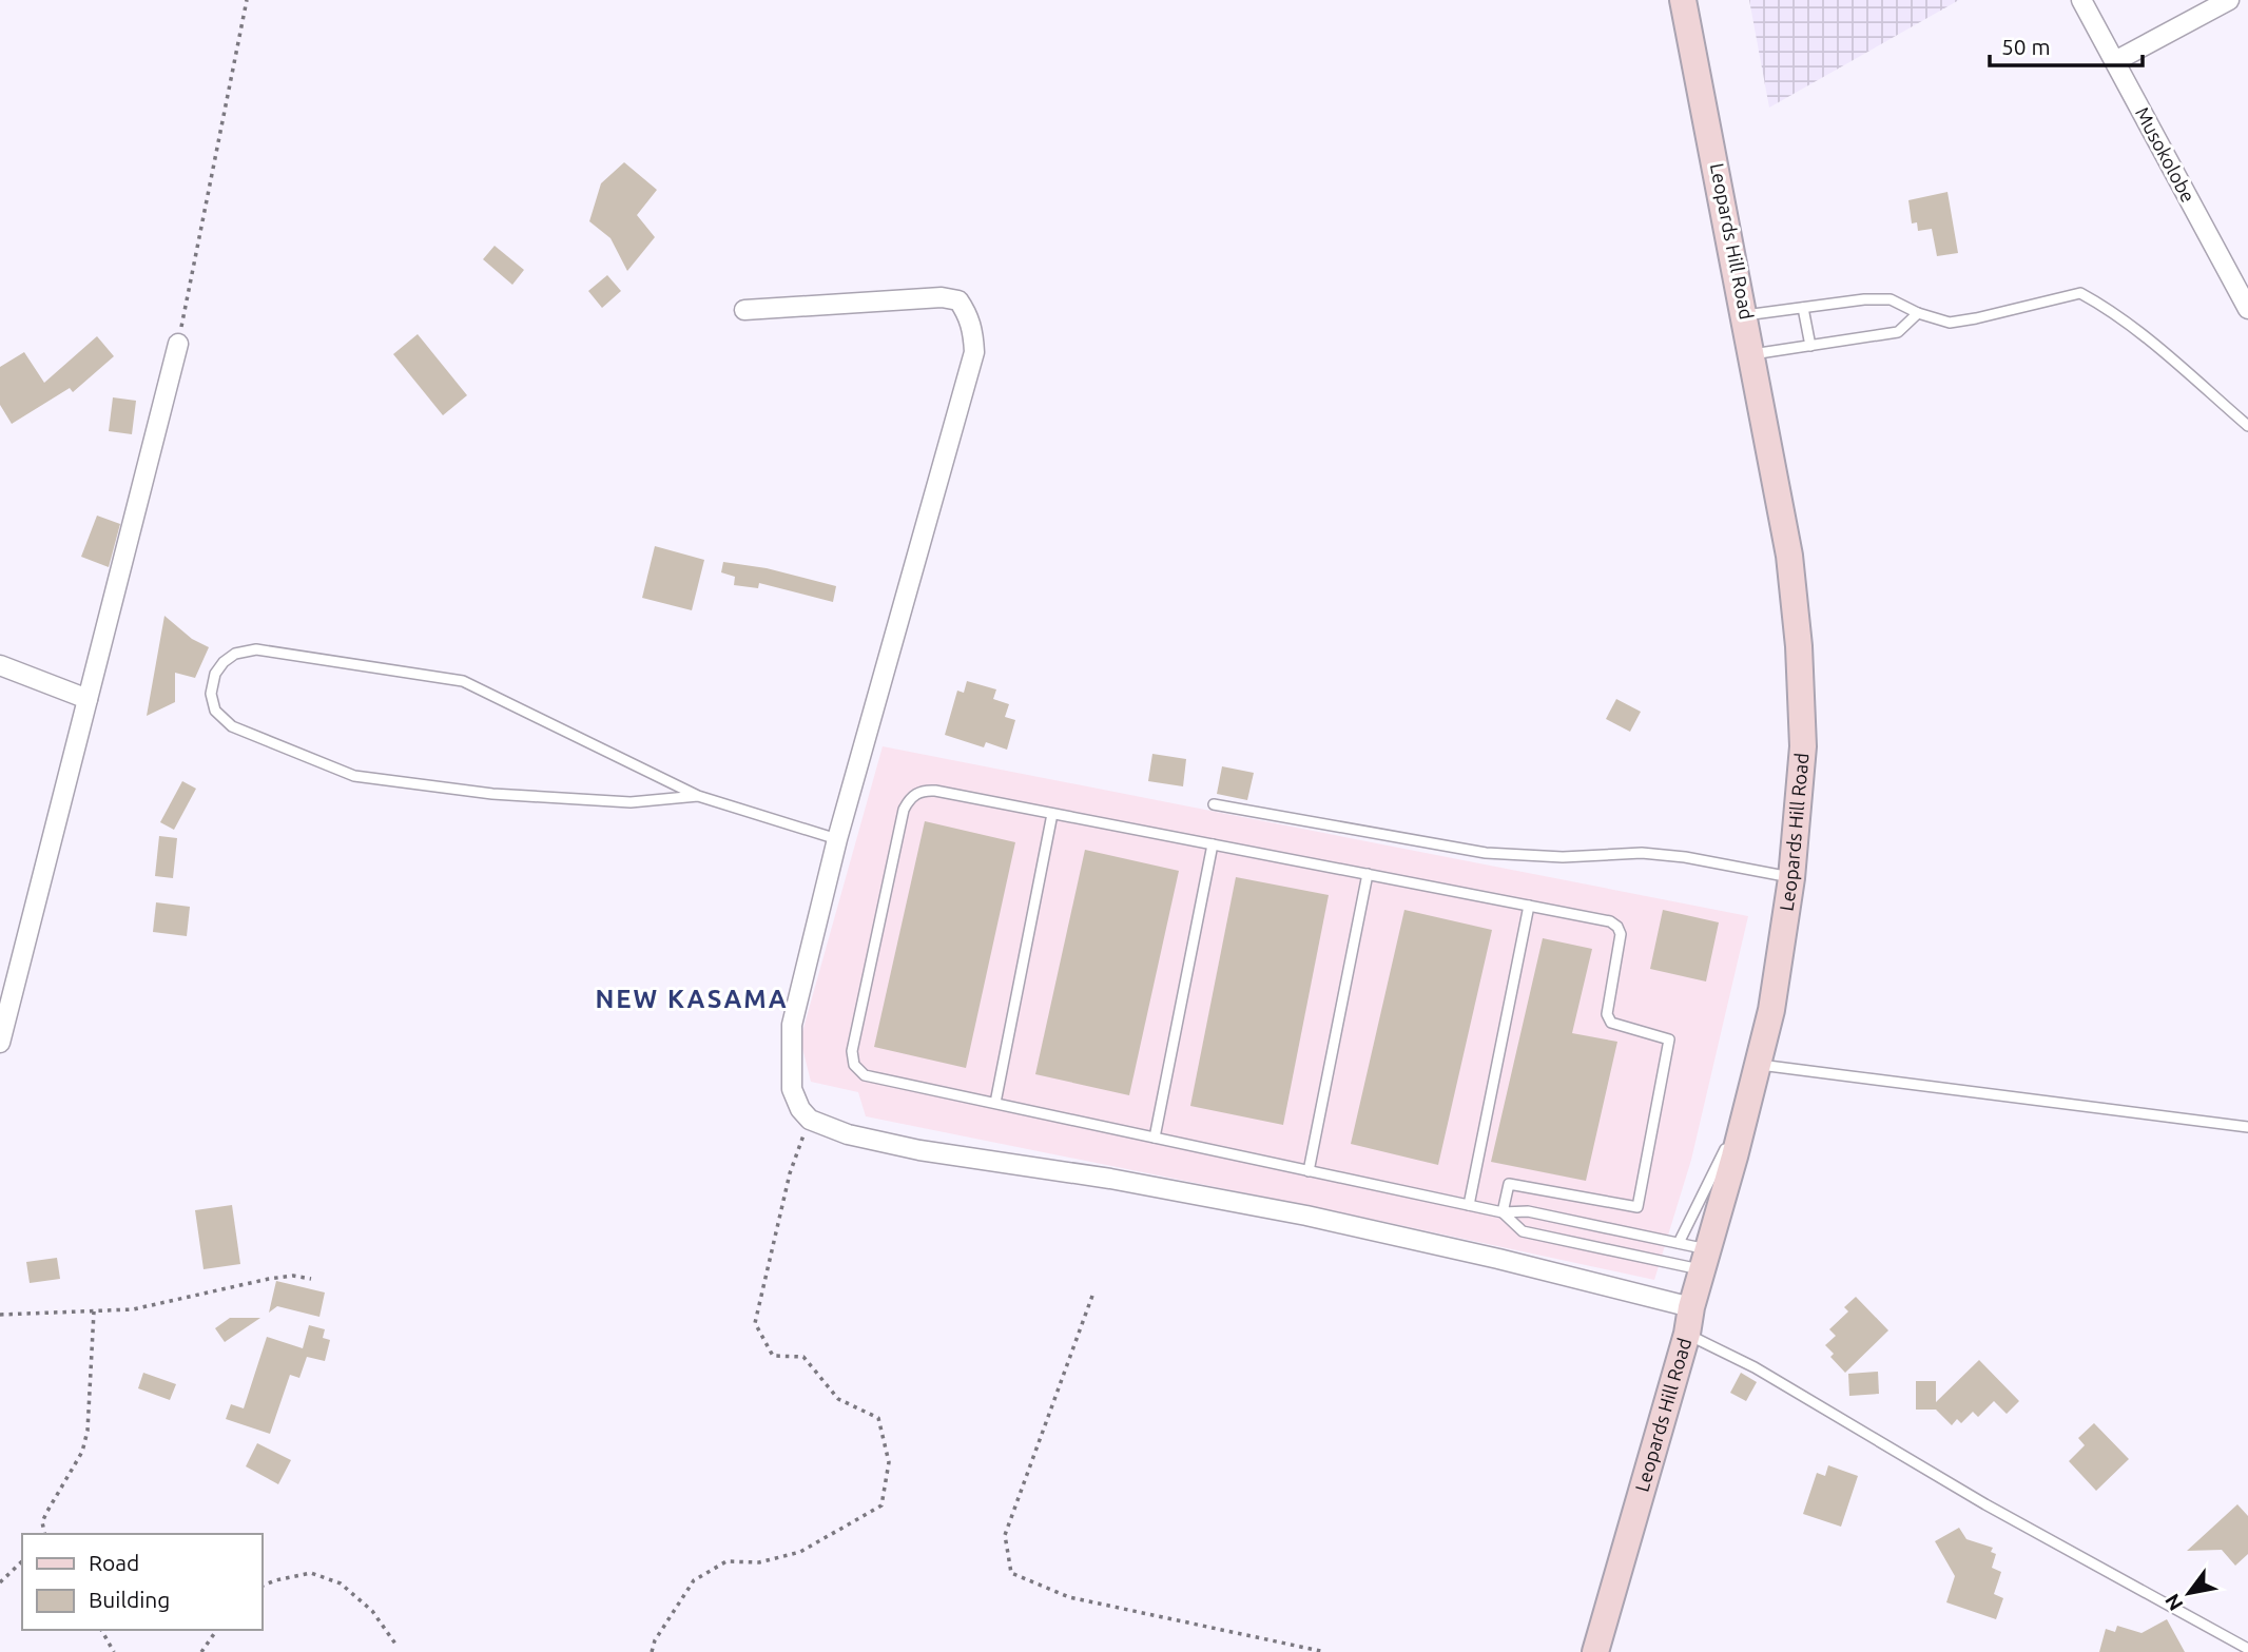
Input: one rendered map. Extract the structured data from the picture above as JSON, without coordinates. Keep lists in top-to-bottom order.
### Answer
{
  "streets": {
    "main road": ["Leopards Hill Road"],
    "street": ["Musokolobe"]
  },
  "districts": ["NEW KASAMA"],
  "legend": ["Road", "Building"],
  "scale_bar": "50 m",
  "north": "bottom left"
}
